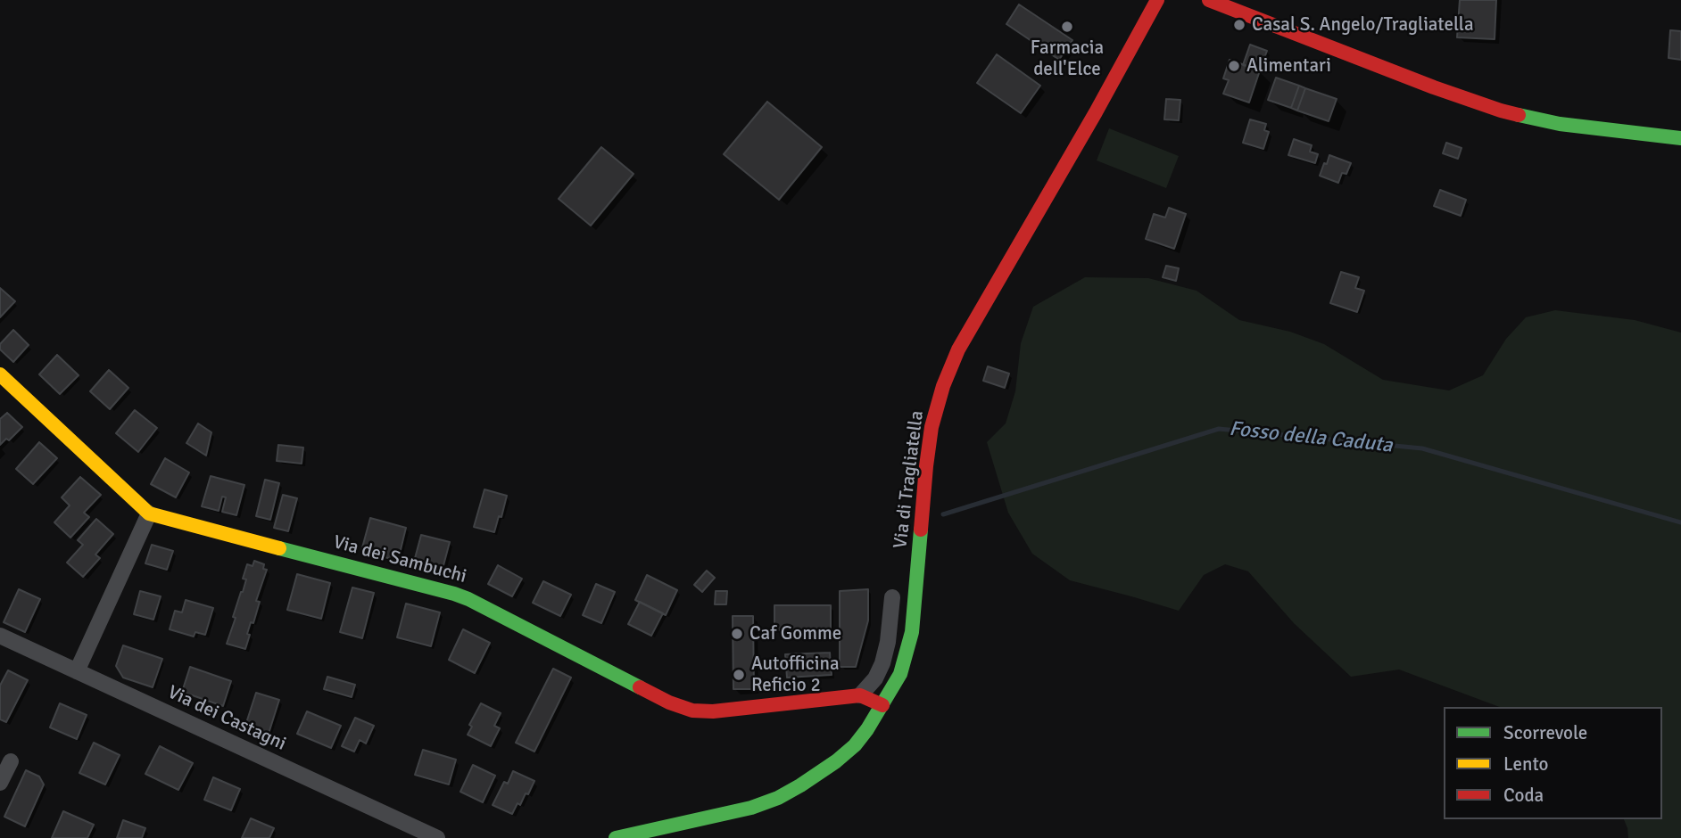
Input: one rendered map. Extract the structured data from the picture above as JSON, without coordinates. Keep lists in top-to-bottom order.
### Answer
{
  "streets": {
    "street": ["Via di Tragliatella", "Via dei Sambuchi", "Via dei Castagni"]
  },
  "crossings": [
    ["Via di Tragliatella", "Via dei Sambuchi"]
  ],
  "water": ["Fosso della Caduta"],
  "places": [
    "Casal S. Angelo/Tragliatella",
    "Farmacia dell'Elce",
    "Alimentari",
    "Caf Gomme",
    "Autofficina Reficio 2"
  ],
  "legend": ["Scorrevole", "Lento", "Coda"]
}
